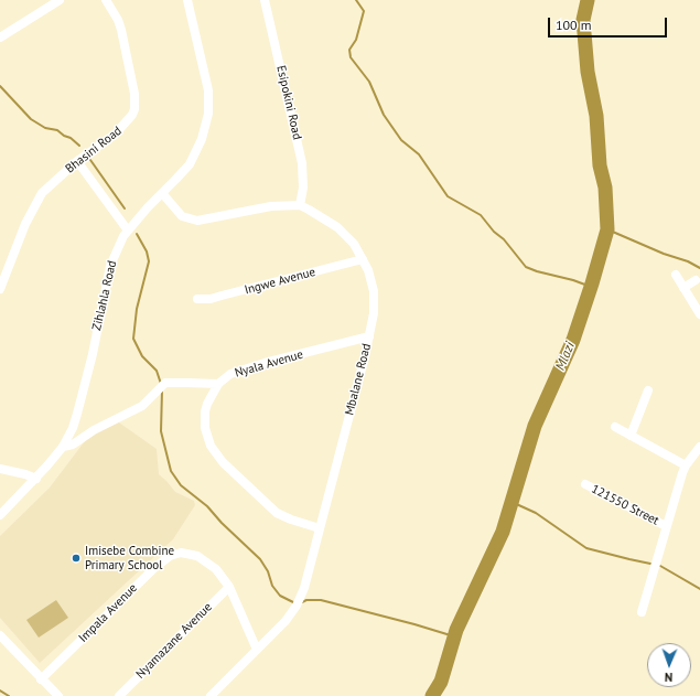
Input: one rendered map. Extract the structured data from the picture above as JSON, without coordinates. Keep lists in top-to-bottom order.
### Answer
{
  "streets": {
    "street": [
      "Esipokini Road",
      "Bhasini Road",
      "Ingwe Avenue",
      "Zihlahla Road",
      "Nyala Avenue",
      "Mbalane Road",
      "121550 Street",
      "Impala Avenue",
      "Nyamazane Avenue"
    ]
  },
  "crossings": [
    ["Esipokini Road", "Mbalane Road"],
    ["Ingwe Avenue", "Mbalane Road"],
    ["Zihlahla Road", "Mbalane Road"],
    ["Nyala Avenue", "Mbalane Road"],
    ["Mbalane Road", "Impala Avenue"],
    ["Impala Avenue", "Nyamazane Avenue"]
  ],
  "water": ["Mlazi"],
  "places": ["Imisebe Combine Primary School"],
  "scale_bar": "100 m",
  "north": "bottom"
}
